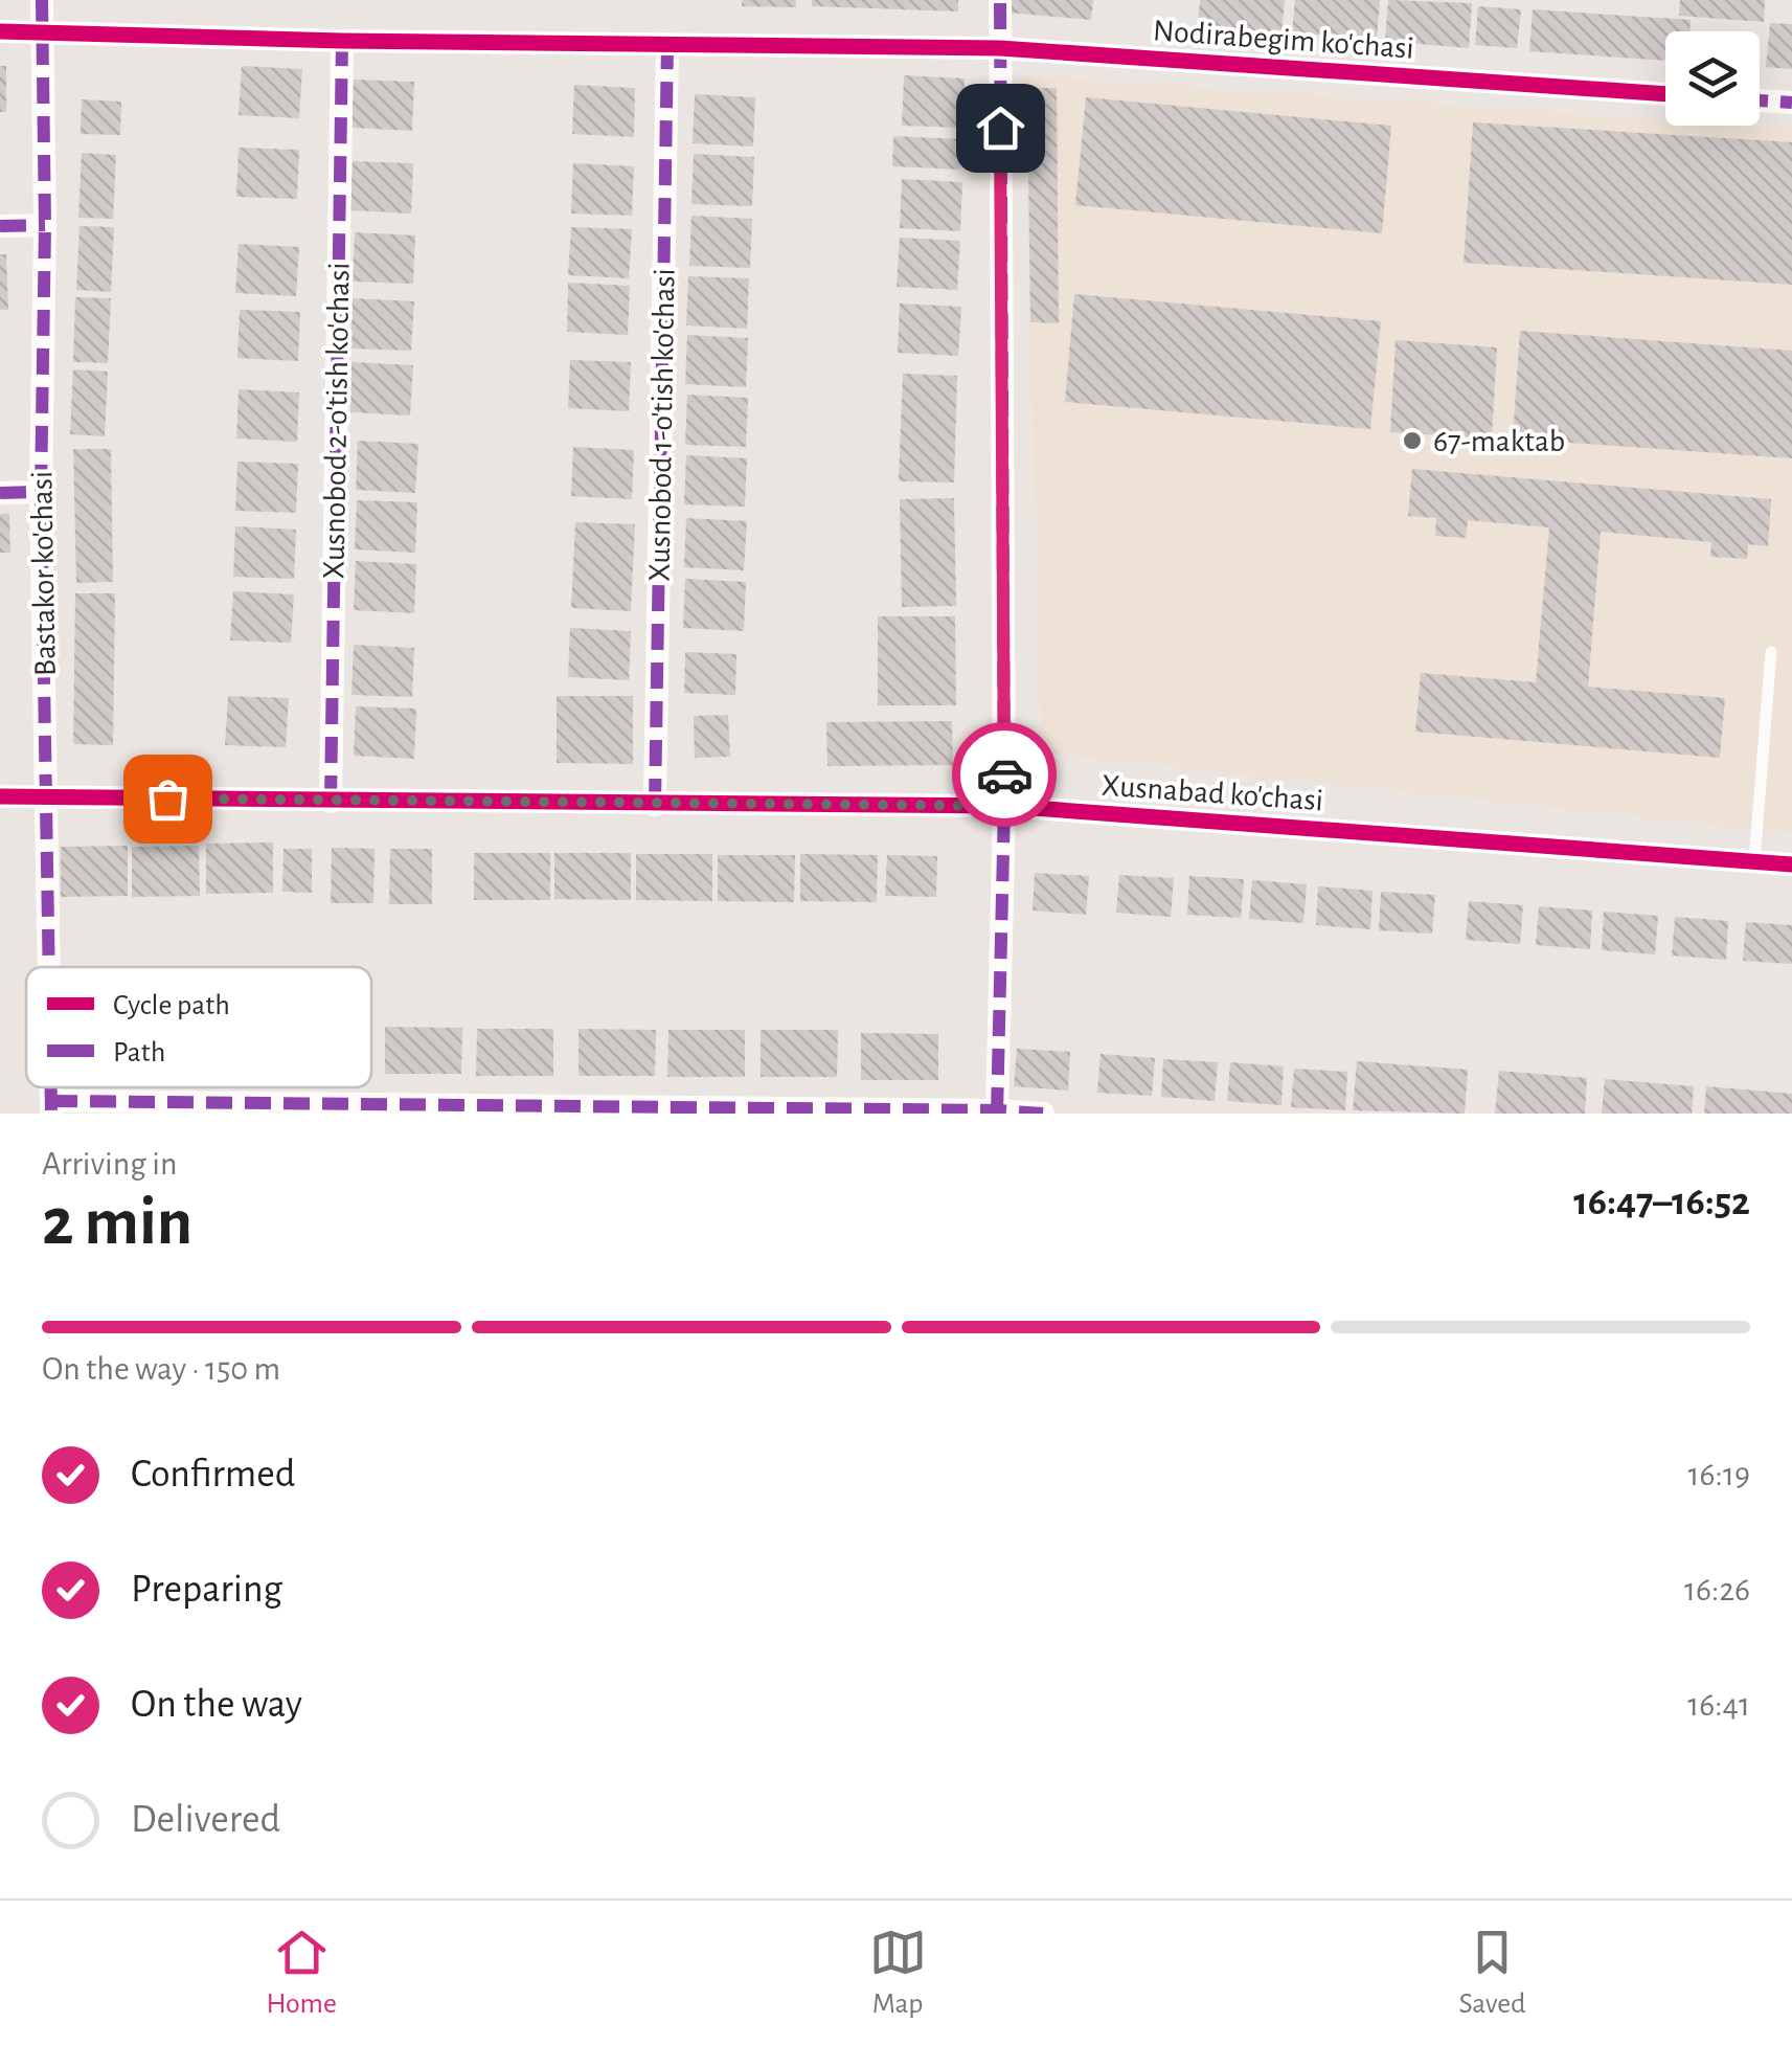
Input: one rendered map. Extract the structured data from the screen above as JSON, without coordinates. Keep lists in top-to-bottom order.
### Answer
{
  "streets": {
    "street": [
      "Nodirabegim ko'chasi",
      "Xusnobod 2-o'tish ko'chasi",
      "Xusnobod 1-o'tish ko'chasi",
      "Bastakor ko'chasi",
      "Xusnabad ko'chasi"
    ]
  },
  "crossings": [
    ["Nodirabegim ko'chasi", "Xusnobod 2-o'tish ko'chasi"],
    ["Nodirabegim ko'chasi", "Xusnobod 1-o'tish ko'chasi"],
    ["Nodirabegim ko'chasi", "Bastakor ko'chasi"],
    ["Xusnobod 2-o'tish ko'chasi", "Xusnabad ko'chasi"],
    ["Xusnobod 1-o'tish ko'chasi", "Xusnabad ko'chasi"],
    ["Bastakor ko'chasi", "Xusnabad ko'chasi"]
  ],
  "places": ["67-maktab"],
  "legend": ["Cycle path", "Path"],
  "page": {
    "heading": ["2 min", "Arriving in", "16:47–16:52"],
    "bar": "On the way · 150 m",
    "list": [
      ["Confirmed", "16:19"],
      ["Preparing", "16:26"],
      ["On the way", "16:41"],
      "Delivered"
    ],
    "tabs": ["Home", "Map", "Saved"]
  }
}
